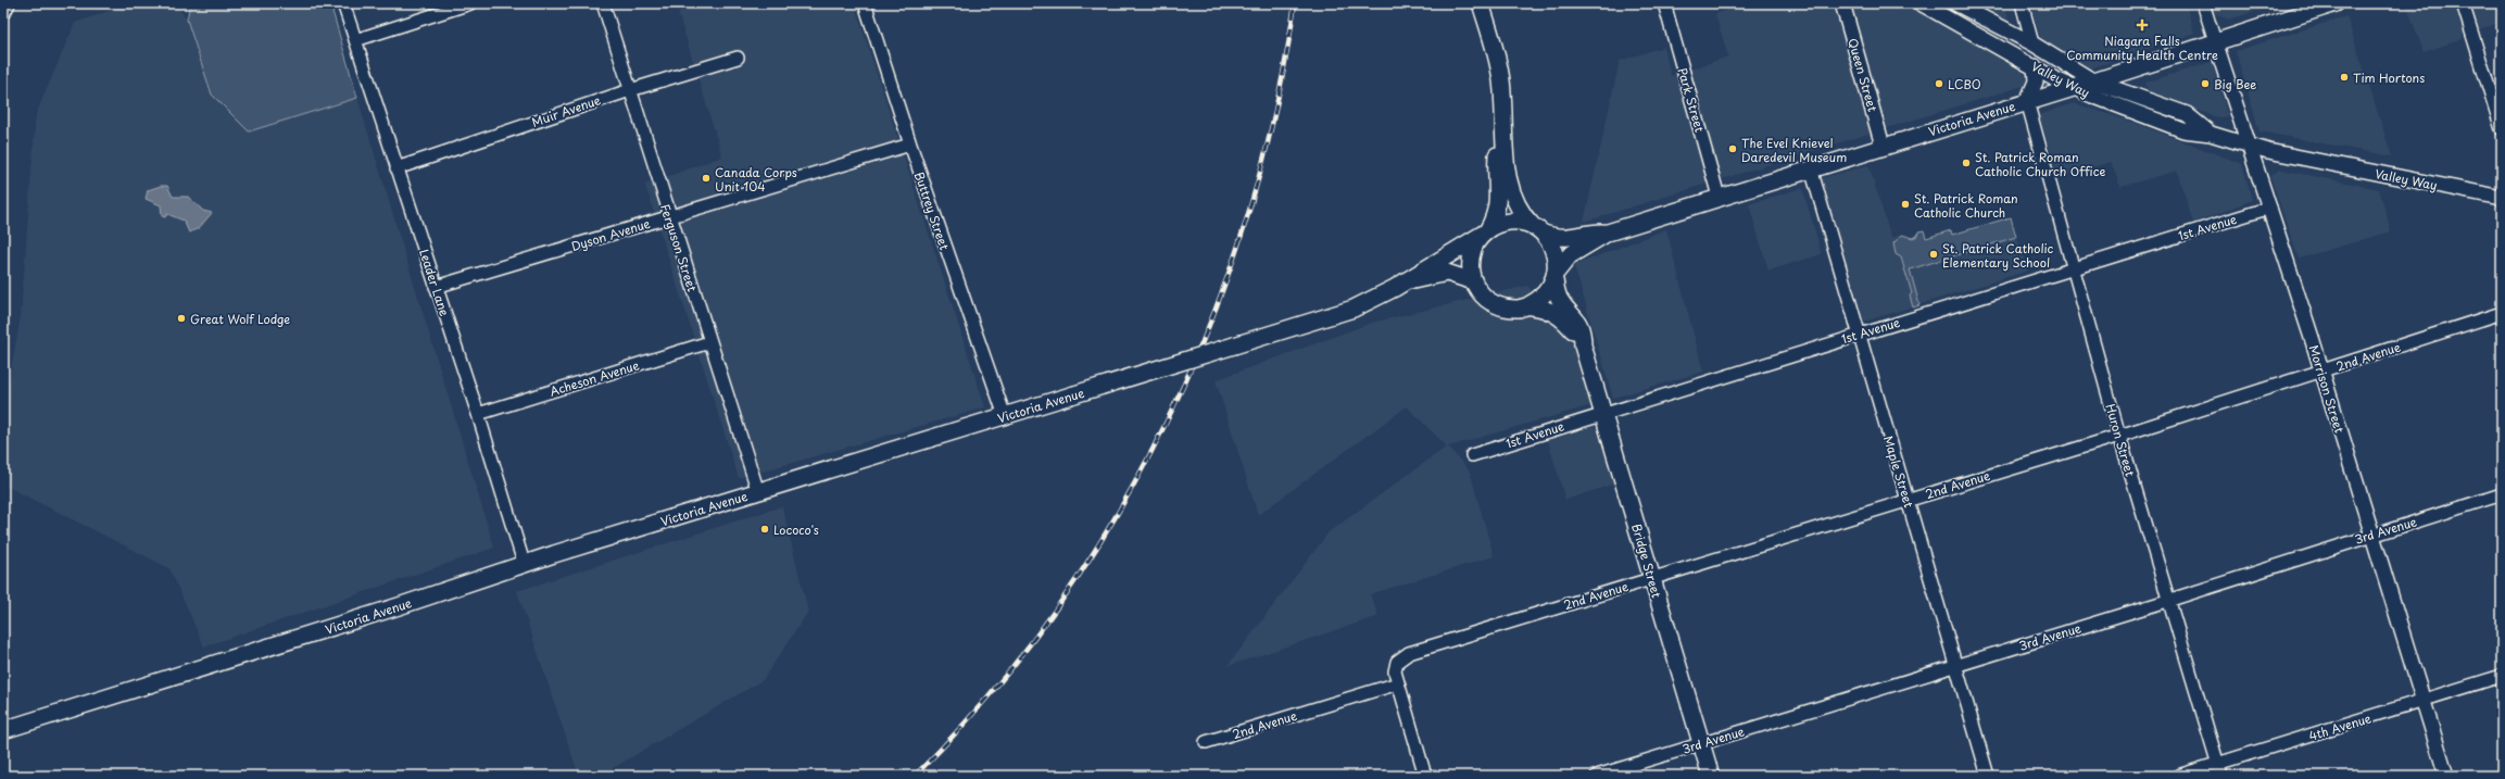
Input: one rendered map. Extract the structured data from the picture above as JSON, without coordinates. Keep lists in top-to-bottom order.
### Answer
{
  "streets": {
    "main road": ["Victoria Avenue", "Bridge Street"],
    "street": [
      "Queen Street",
      "Valley Way",
      "Park Street",
      "Muir Avenue",
      "Buttrey Street",
      "1st Avenue",
      "Dyson Avenue",
      "Ferguson Street",
      "Leader Lane",
      "2nd Avenue",
      "Acheson Avenue",
      "Morrison Street",
      "Huron Street",
      "Maple Street",
      "3rd Avenue",
      "4th Avenue"
    ]
  },
  "crossings": [
    ["Queen Street", "Victoria Avenue"],
    ["Valley Way", "Victoria Avenue"],
    ["Valley Way", "Morrison Street"],
    ["Park Street", "Victoria Avenue"],
    ["Muir Avenue", "Ferguson Street"],
    ["Muir Avenue", "Leader Lane"],
    ["Victoria Avenue", "Buttrey Street"],
    ["Victoria Avenue", "Ferguson Street"],
    ["Victoria Avenue", "Leader Lane"],
    ["Victoria Avenue", "Morrison Street"],
    ["Victoria Avenue", "Huron Street"],
    ["Victoria Avenue", "Maple Street"],
    ["Victoria Avenue", "Bridge Street"],
    ["Buttrey Street", "Dyson Avenue"],
    ["1st Avenue", "Morrison Street"],
    ["1st Avenue", "Huron Street"],
    ["1st Avenue", "Maple Street"],
    ["1st Avenue", "Bridge Street"],
    ["Dyson Avenue", "Ferguson Street"],
    ["Dyson Avenue", "Leader Lane"],
    ["Ferguson Street", "Acheson Avenue"],
    ["Leader Lane", "Acheson Avenue"],
    ["2nd Avenue", "Morrison Street"],
    ["2nd Avenue", "Huron Street"],
    ["2nd Avenue", "Maple Street"],
    ["2nd Avenue", "Bridge Street"],
    ["Morrison Street", "3rd Avenue"],
    ["Morrison Street", "4th Avenue"],
    ["Huron Street", "3rd Avenue"],
    ["Huron Street", "4th Avenue"],
    ["Maple Street", "3rd Avenue"],
    ["3rd Avenue", "Bridge Street"]
  ],
  "places": {
    "health": ["Niagara Falls Community Health Centre"],
    "other": [
      "Tim Hortons",
      "LCBO",
      "Big Bee",
      "The Evel Knievel Daredevil Museum",
      "St. Patrick Roman Catholic Church Office",
      "Canada Corps Unit 104",
      "St. Patrick Roman Catholic Church",
      "St. Patrick Catholic Elementary School",
      "Great Wolf Lodge",
      "Lococo's"
    ]
  }
}
